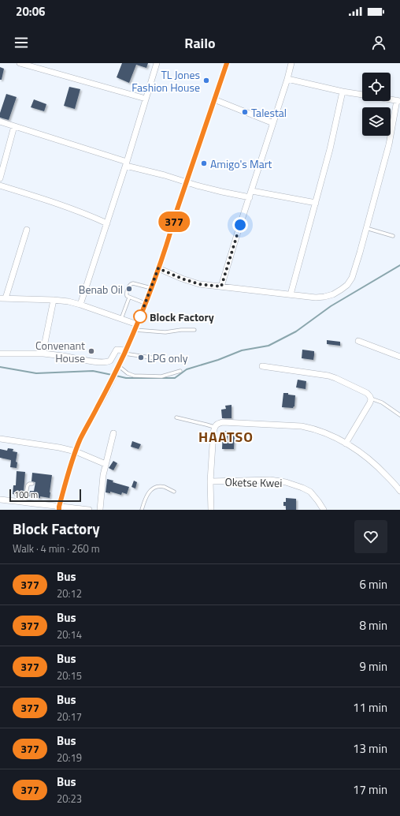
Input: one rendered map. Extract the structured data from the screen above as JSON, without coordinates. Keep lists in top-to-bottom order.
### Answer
{
  "streets": {
    "street": ["Oketse Kwei"]
  },
  "districts": ["HAATSO"],
  "places": [
    "TL Jones Fashion House",
    "Talestal",
    "Amigo's Mart",
    "Benab Oil",
    "Block Factory",
    "Convenant House",
    "LPG only"
  ],
  "lines": ["bus line 377"],
  "scale_bar": "100 m",
  "page": {
    "status": "20:06",
    "header": "Railo",
    "on_map": "377",
    "scale": "100 m",
    "heading": ["Block Factory", "Walk · 4 min · 260 m"],
    "list": [
      {
        "mark": "377",
        "name": "Bus",
        "note": "20:12",
        "value": "6 min"
      },
      {
        "mark": "377",
        "name": "Bus",
        "note": "20:14",
        "value": "8 min"
      },
      {
        "mark": "377",
        "name": "Bus",
        "note": "20:15",
        "value": "9 min"
      },
      {
        "mark": "377",
        "name": "Bus",
        "note": "20:17",
        "value": "11 min"
      },
      {
        "mark": "377",
        "name": "Bus",
        "note": "20:19",
        "value": "13 min"
      },
      {
        "mark": "377",
        "name": "Bus",
        "note": "20:23",
        "value": "17 min"
      }
    ]
  }
}
